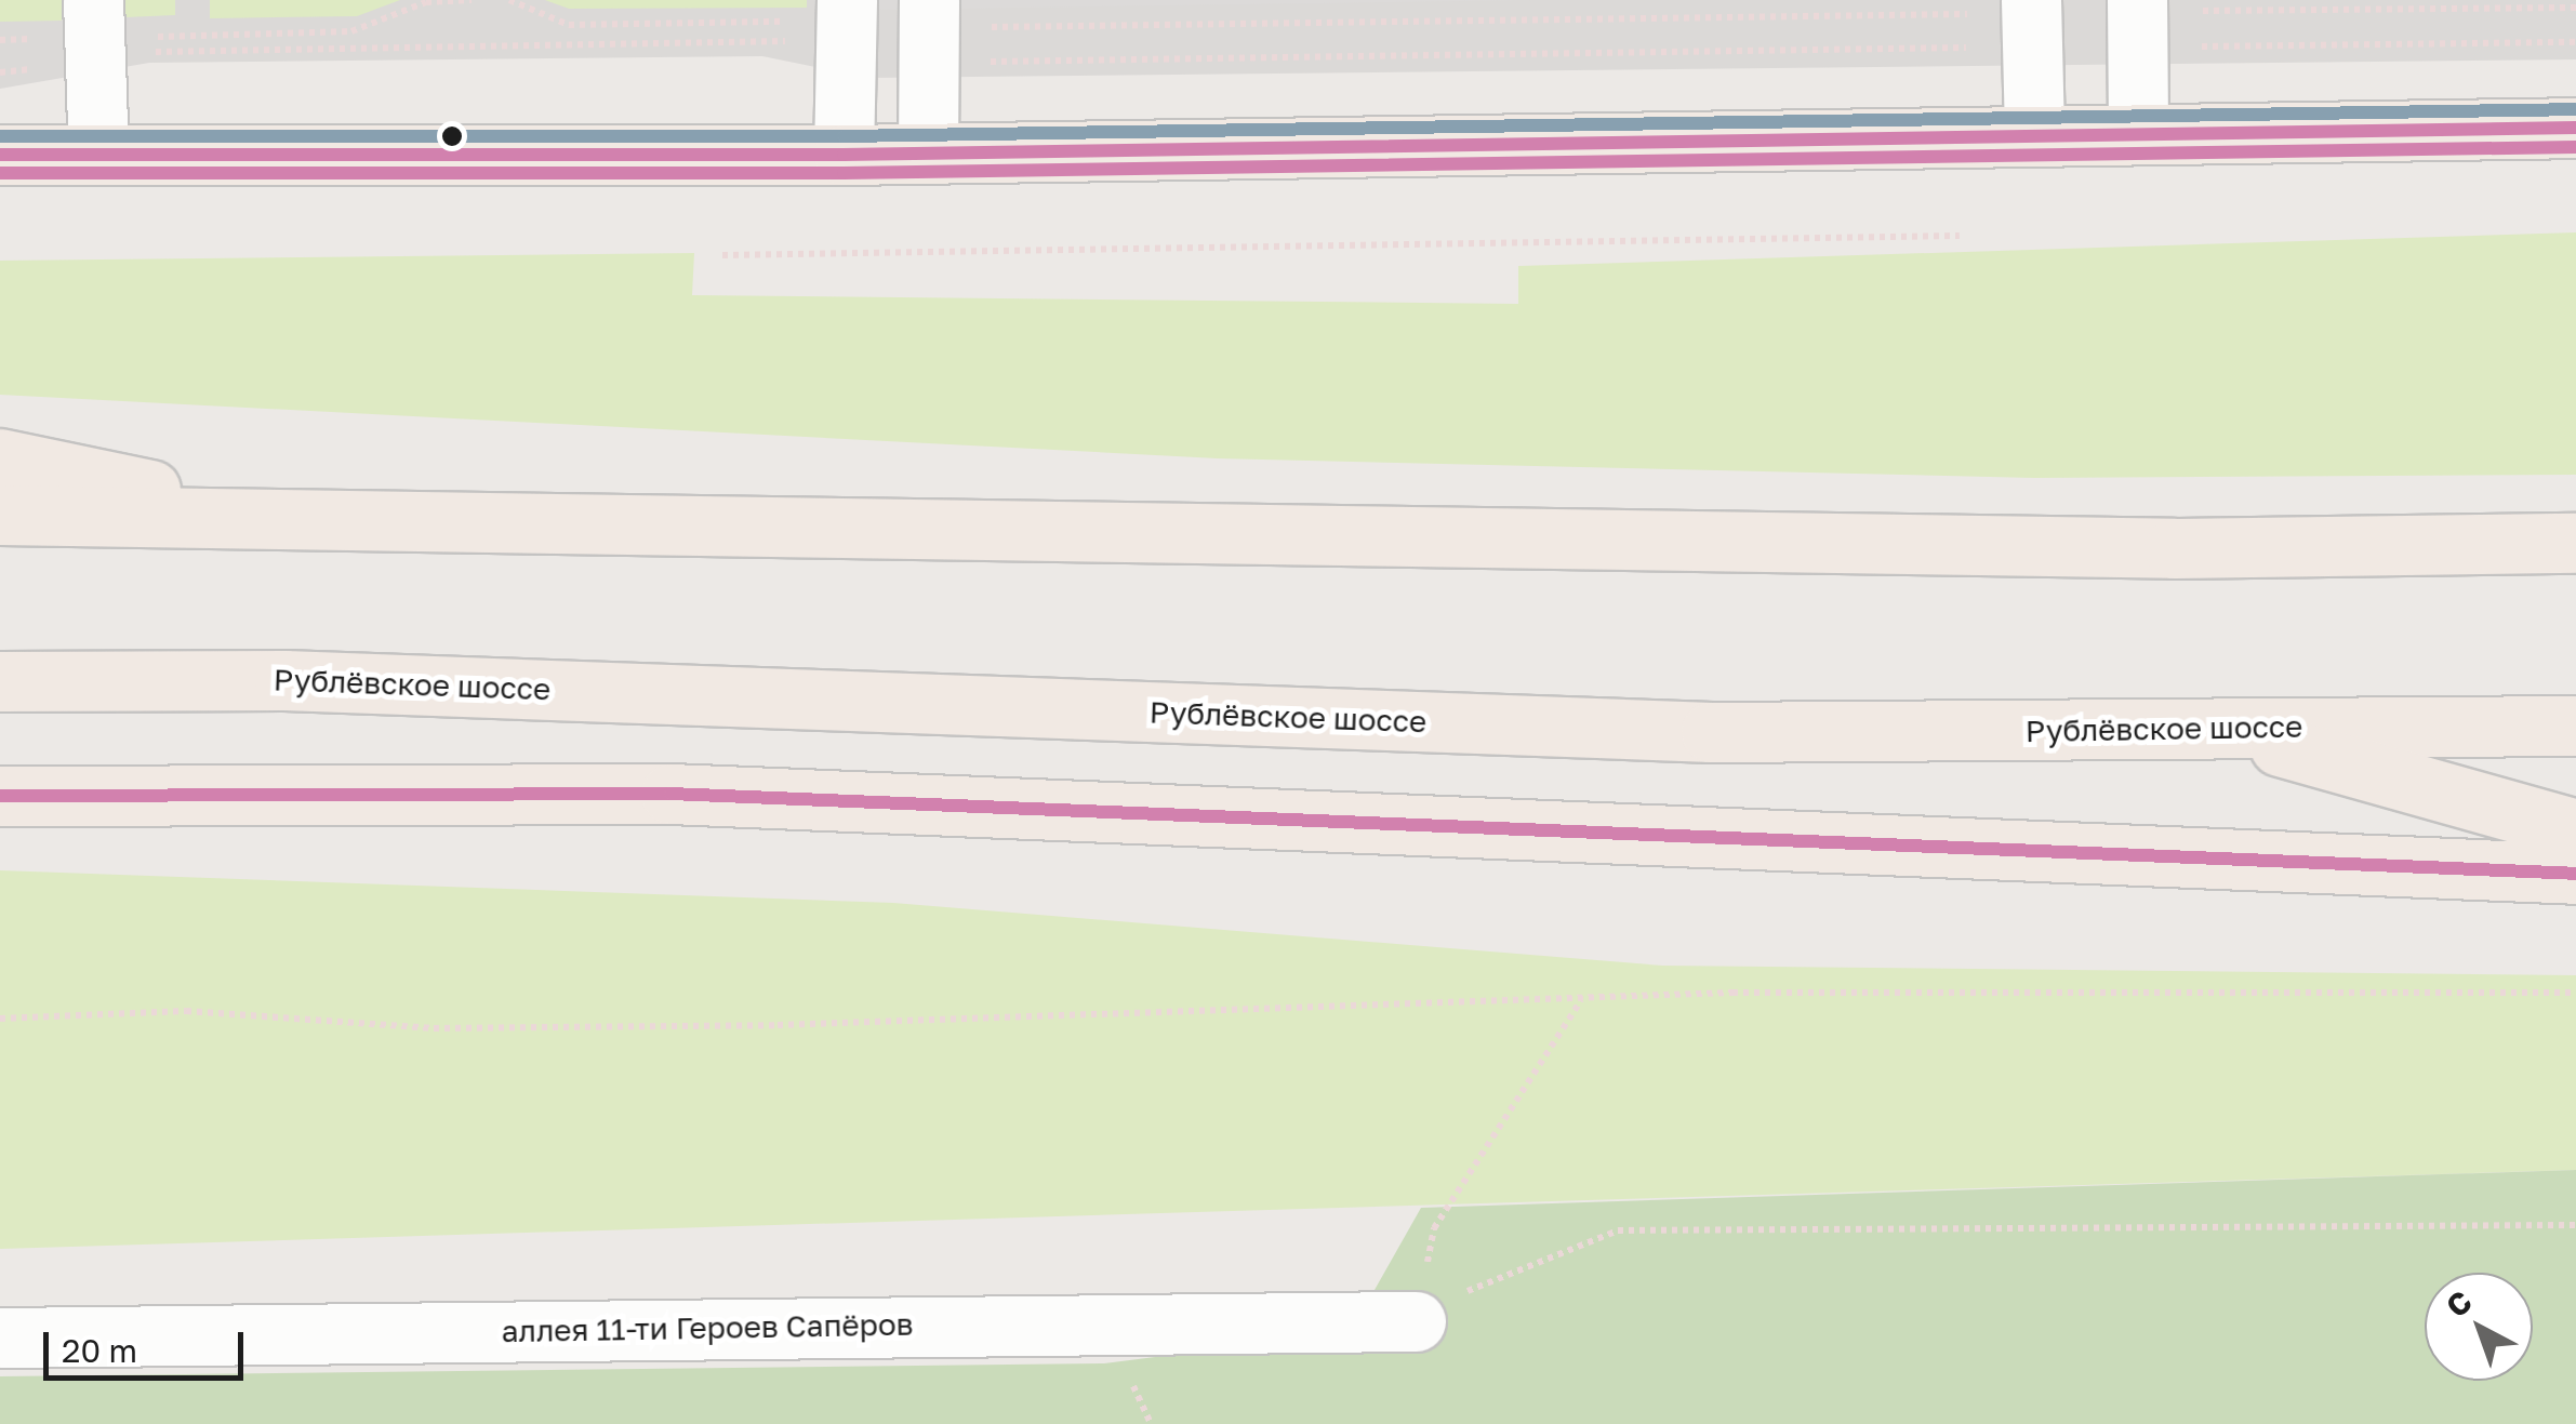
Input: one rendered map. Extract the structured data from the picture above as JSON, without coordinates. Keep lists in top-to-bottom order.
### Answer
{
  "streets": {
    "main road": ["Рублёвское шоссе"],
    "street": ["аллея 11-ти Героев Сапёров"]
  },
  "scale_bar": "20 m",
  "north": "top left"
}
